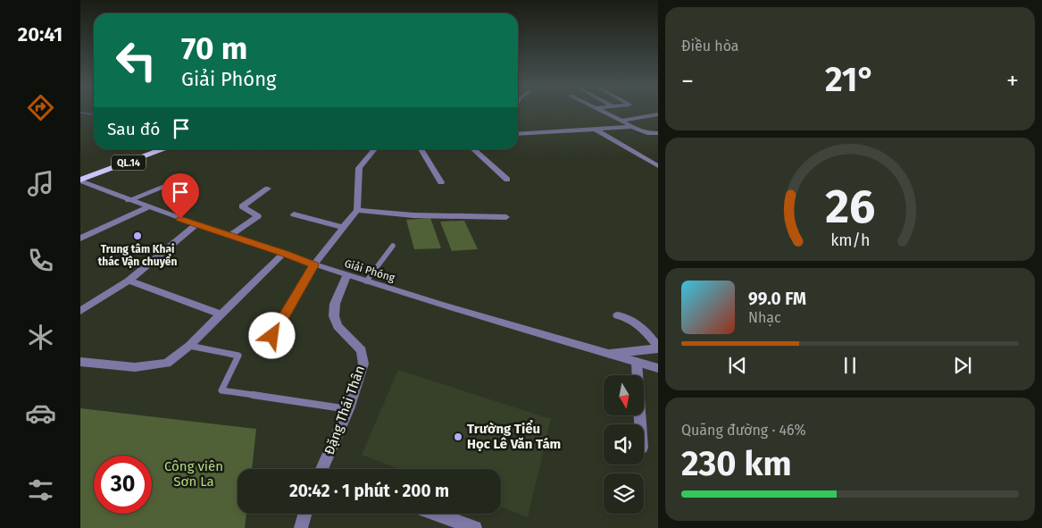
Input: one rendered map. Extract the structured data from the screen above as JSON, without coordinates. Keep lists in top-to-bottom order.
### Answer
{
  "streets": {
    "main road": ["QL.14"],
    "street": ["Giải Phóng", "Đặng Thái Thân"]
  },
  "crossings": [
    ["QL.14", "Giải Phóng"],
    ["Giải Phóng", "Đặng Thái Thân"]
  ],
  "parks": ["Công viên Sơn La"],
  "places": ["Trung tâm Khai thác Vận chuyển", "Trường Tiểu Học Lê Văn Tám"],
  "north": "bottom",
  "page": {
    "tabs": "20:41",
    "tile": [
      "Điều hòa",
      ["Quãng đường · 46%", "230 km"]
    ],
    "turn": ["70 m", "Giải Phóng"],
    "heat": ["−", "21°", "+"],
    "then": "Sau đó",
    "song": ["99.0 FM", "Nhạc"],
    "limit": "30",
    "trip": "20:42 · 1 phút · 200 m",
    "gauge": ["26", "km/h"]
  }
}
